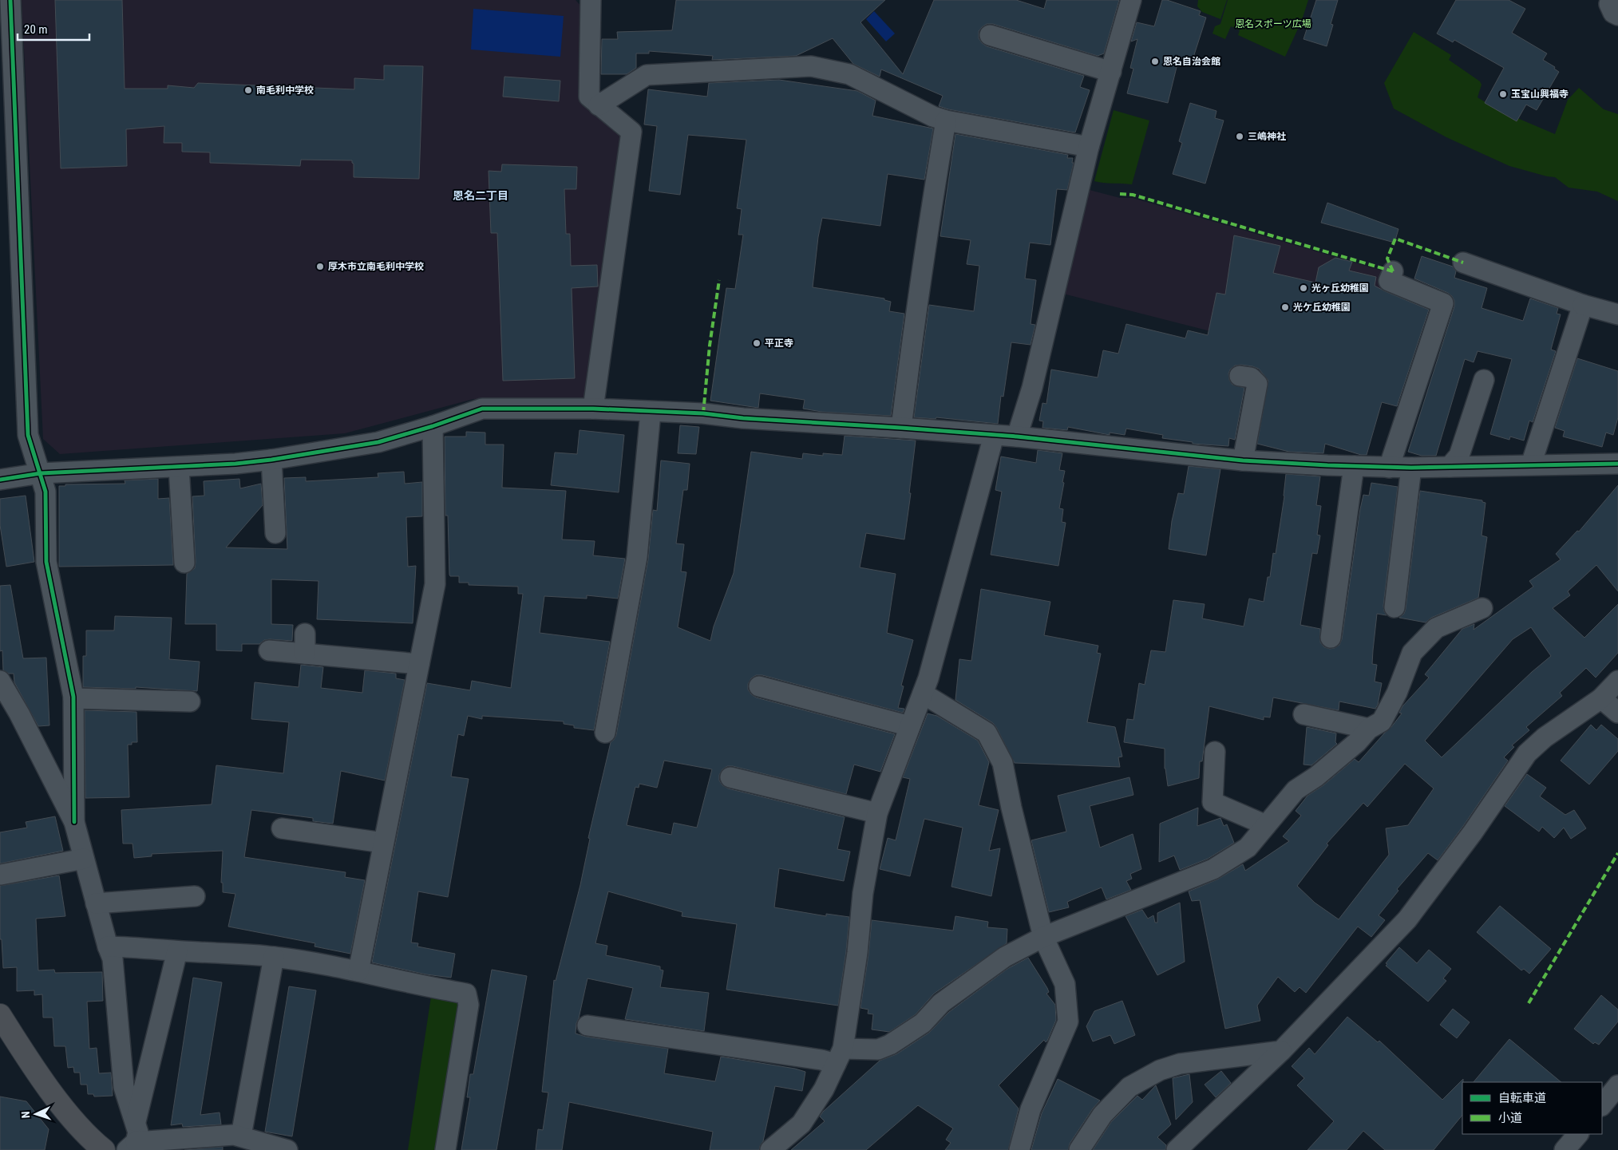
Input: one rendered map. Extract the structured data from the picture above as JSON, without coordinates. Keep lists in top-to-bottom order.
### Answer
{
  "districts": ["恩名二丁目"],
  "parks": ["恩名スポーツ広場"],
  "places": [
    "恩名自治会館",
    "南毛利中学校",
    "玉宝山興福寺",
    "三嶋神社",
    "厚木市立南毛利中学校",
    "光ヶ丘幼稚園",
    "光ケ丘幼稚園",
    "平正寺"
  ],
  "legend": ["自転車道", "小道"],
  "scale_bar": "20 m",
  "north": "left"
}
